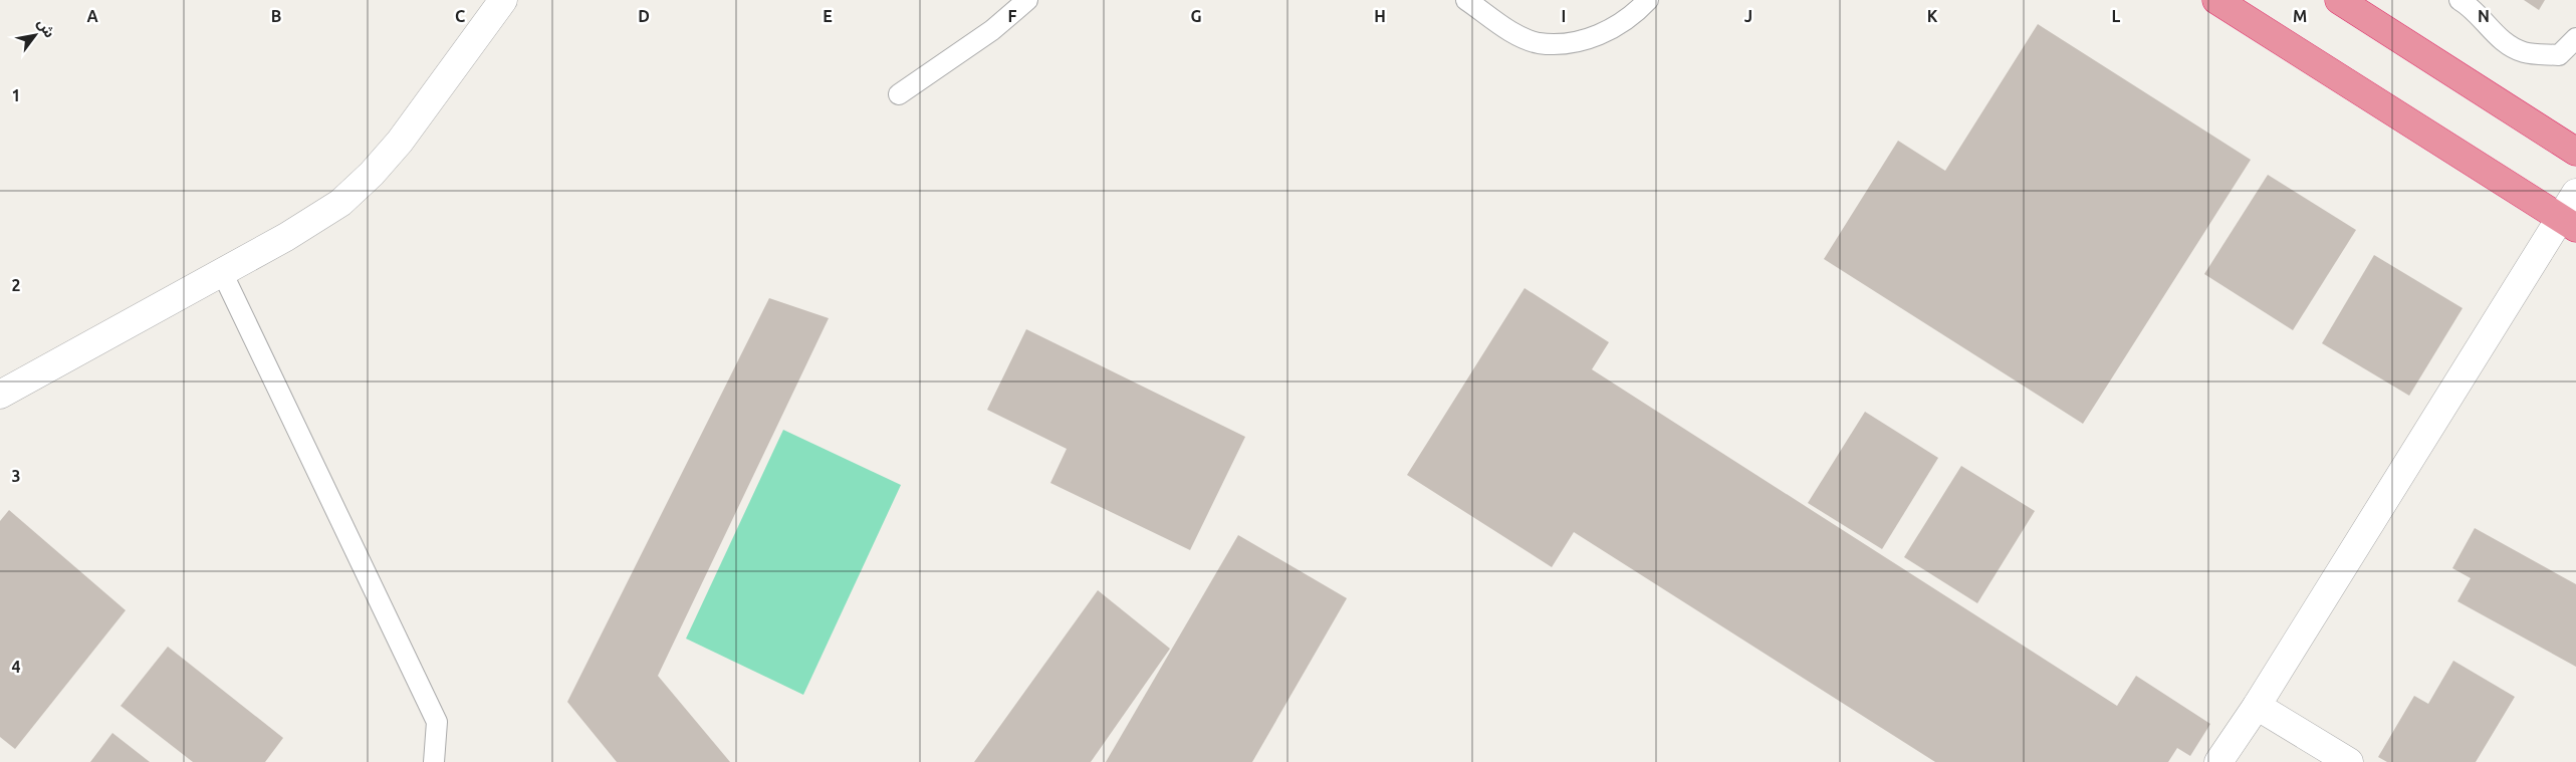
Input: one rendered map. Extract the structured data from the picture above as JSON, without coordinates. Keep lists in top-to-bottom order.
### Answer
{
  "north": "top right",
  "grid": {
    "columns": [
      "A",
      "B",
      "C",
      "D",
      "E",
      "F",
      "G",
      "H",
      "I",
      "J",
      "K",
      "L",
      "M",
      "N"
    ],
    "rows": [
      "1",
      "2",
      "3",
      "4"
    ]
  }
}
